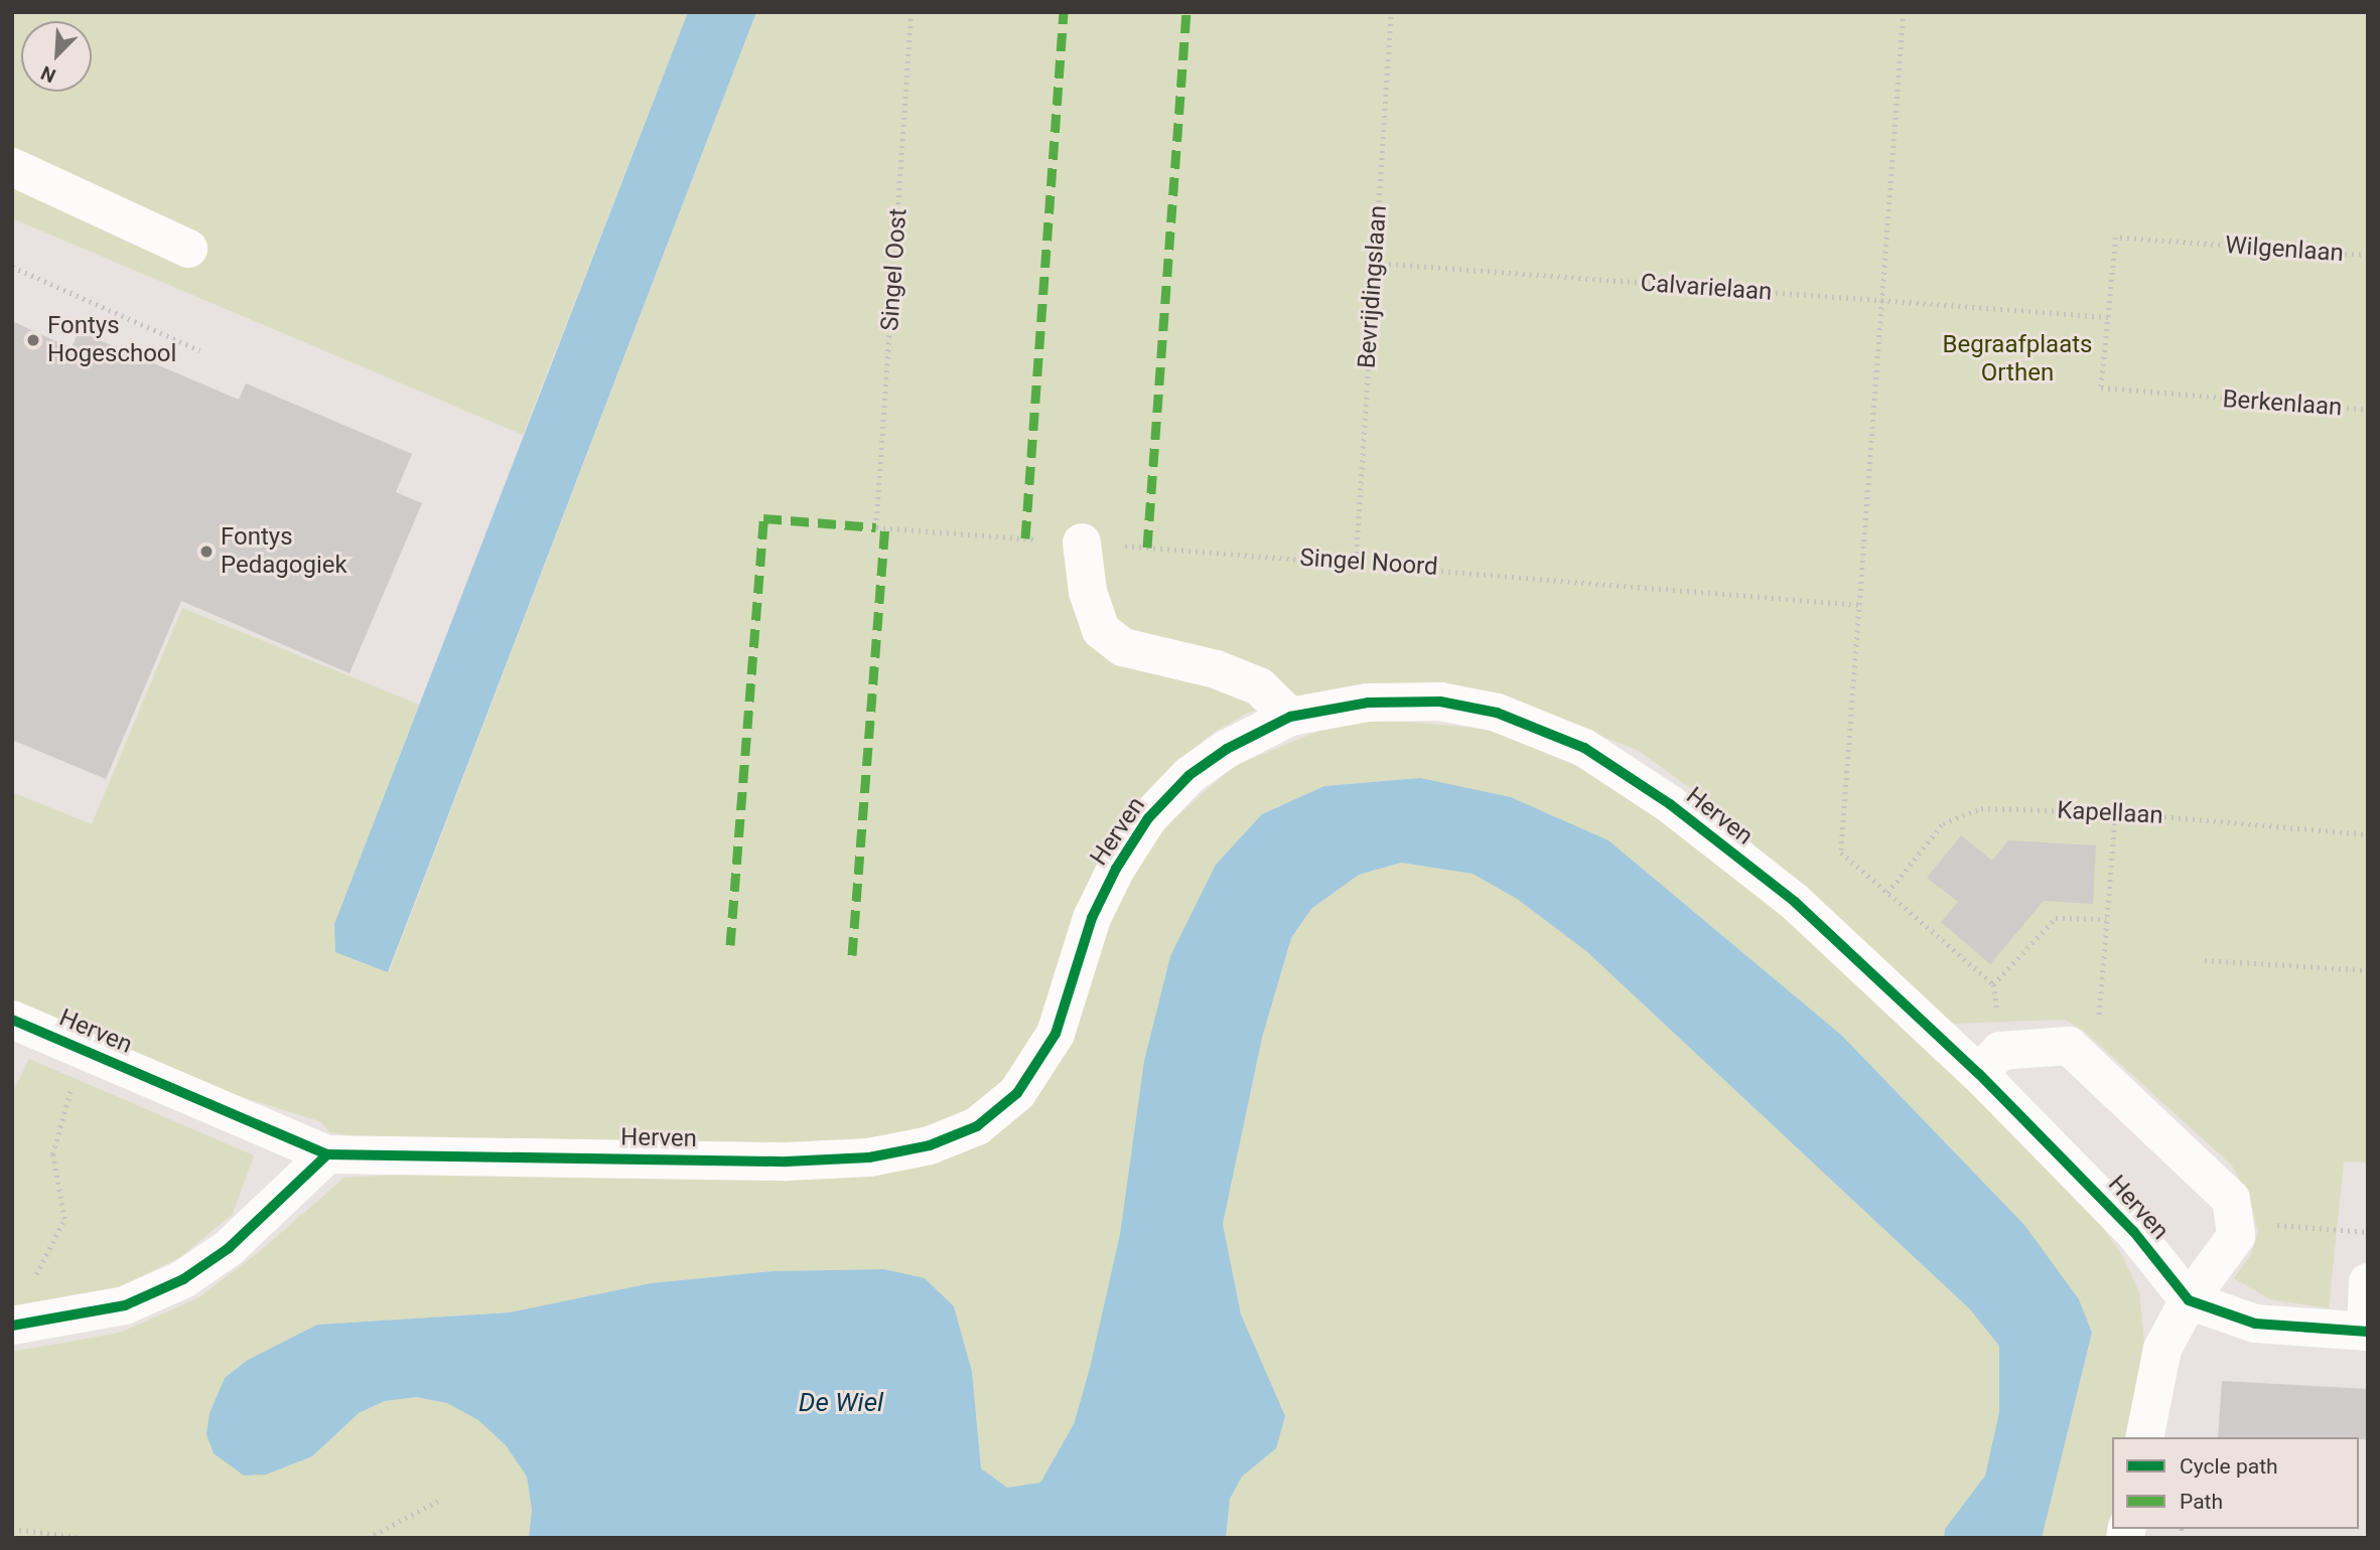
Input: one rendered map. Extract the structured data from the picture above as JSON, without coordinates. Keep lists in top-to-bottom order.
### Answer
{
  "streets": {
    "street": ["Herven"],
    "path": [
      "Wilgenlaan",
      "Singel Oost",
      "Bevrijdingslaan",
      "Calvarielaan",
      "Berkenlaan",
      "Singel Noord",
      "Kapellaan"
    ]
  },
  "crossings": [
    ["Wilgenlaan", "Calvarielaan"],
    ["Wilgenlaan", "Berkenlaan"],
    ["Singel Oost", "Singel Noord"],
    ["Bevrijdingslaan", "Calvarielaan"],
    ["Bevrijdingslaan", "Singel Noord"],
    ["Calvarielaan", "Berkenlaan"]
  ],
  "water": ["De Wiel"],
  "parks": ["Begraafplaats Orthen"],
  "places": ["Fontys Hogeschool", "Fontys Pedagogiek"],
  "legend": ["Cycle path", "Path"],
  "north": "bottom left"
}
